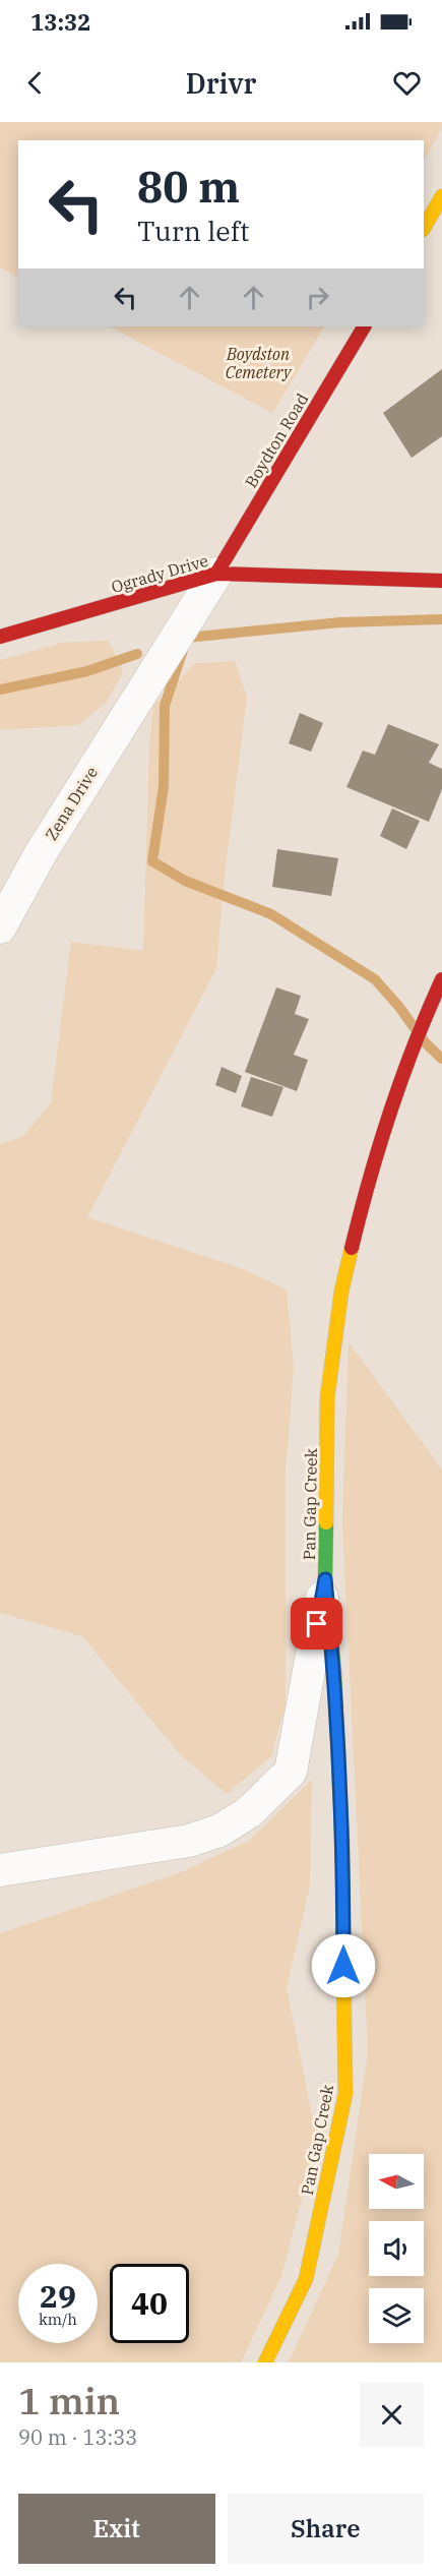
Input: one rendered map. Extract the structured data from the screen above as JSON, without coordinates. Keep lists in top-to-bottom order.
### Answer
{
  "streets": {
    "street": [
      "Boydton Road",
      "Ogrady Drive",
      "Zena Drive",
      "Pan Gap Creek"
    ]
  },
  "crossings": [
    ["Boydton Road", "Ogrady Drive"],
    ["Boydton Road", "Zena Drive"],
    ["Ogrady Drive", "Zena Drive"]
  ],
  "parks": ["Boydston Cemetery"],
  "north": "left",
  "page": {
    "status": "13:32",
    "header": "Drivr",
    "turn": ["80 m", "Turn left"],
    "speed": "29 km/h",
    "limit": "40",
    "heading": ["1 min", "90 m · 13:33"],
    "buttons": ["Exit", "Share"]
  }
}
